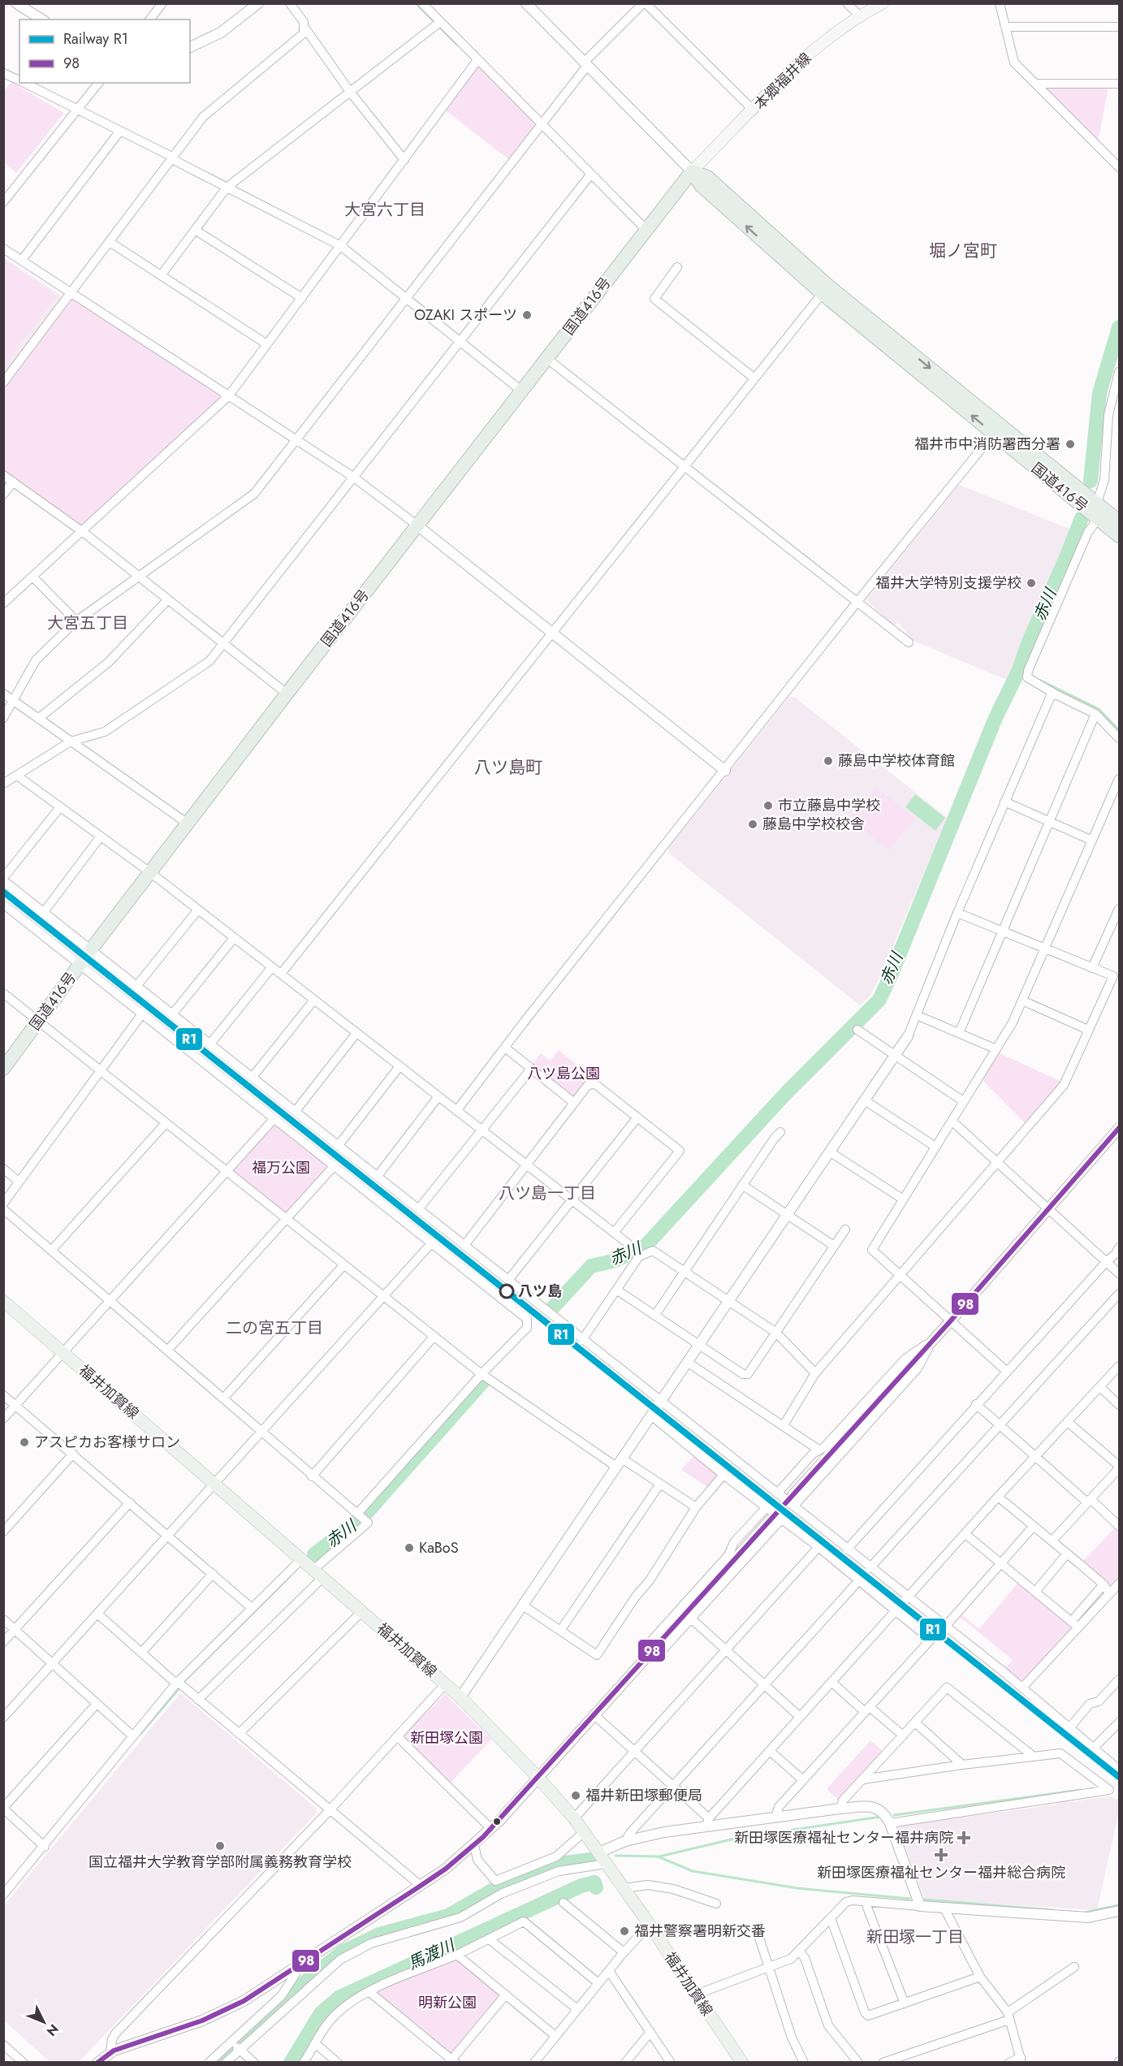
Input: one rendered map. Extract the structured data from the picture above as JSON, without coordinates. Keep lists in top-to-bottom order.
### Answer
{
  "streets": {
    "highway": ["国道416号"],
    "main road": ["本郷福井線", "福井加賀線"]
  },
  "crossings": [
    ["本郷福井線", "国道416号"]
  ],
  "districts": [
    "大宮六丁目",
    "堀ノ宮町",
    "大宮五丁目",
    "八ツ島町",
    "八ツ島一丁目",
    "二の宮五丁目",
    "新田塚一丁目"
  ],
  "water": ["赤川", "馬渡川"],
  "parks": [
    "八ツ島公園",
    "福万公園",
    "新田塚公園",
    "明新公園"
  ],
  "places": {
    "other": [
      "OZAKI スポーツ",
      "福井市中消防署西分署",
      "福井大学特別支援学校",
      "藤島中学校体育館",
      "市立藤島中学校",
      "藤島中学校校舎",
      "八ツ島",
      "アスピカお客様サロン",
      "KaBoS",
      "福井新田塚郵便局",
      "国立福井大学教育学部附属義務教育学校",
      "福井警察署明新交番"
    ],
    "health": ["新田塚医療福祉センター福井病院", "新田塚医療福祉センター福井総合病院"]
  },
  "lines": ["rail line R1", "transit line 98"],
  "legend": ["Railway R1", "98"],
  "north": "bottom right"
}
